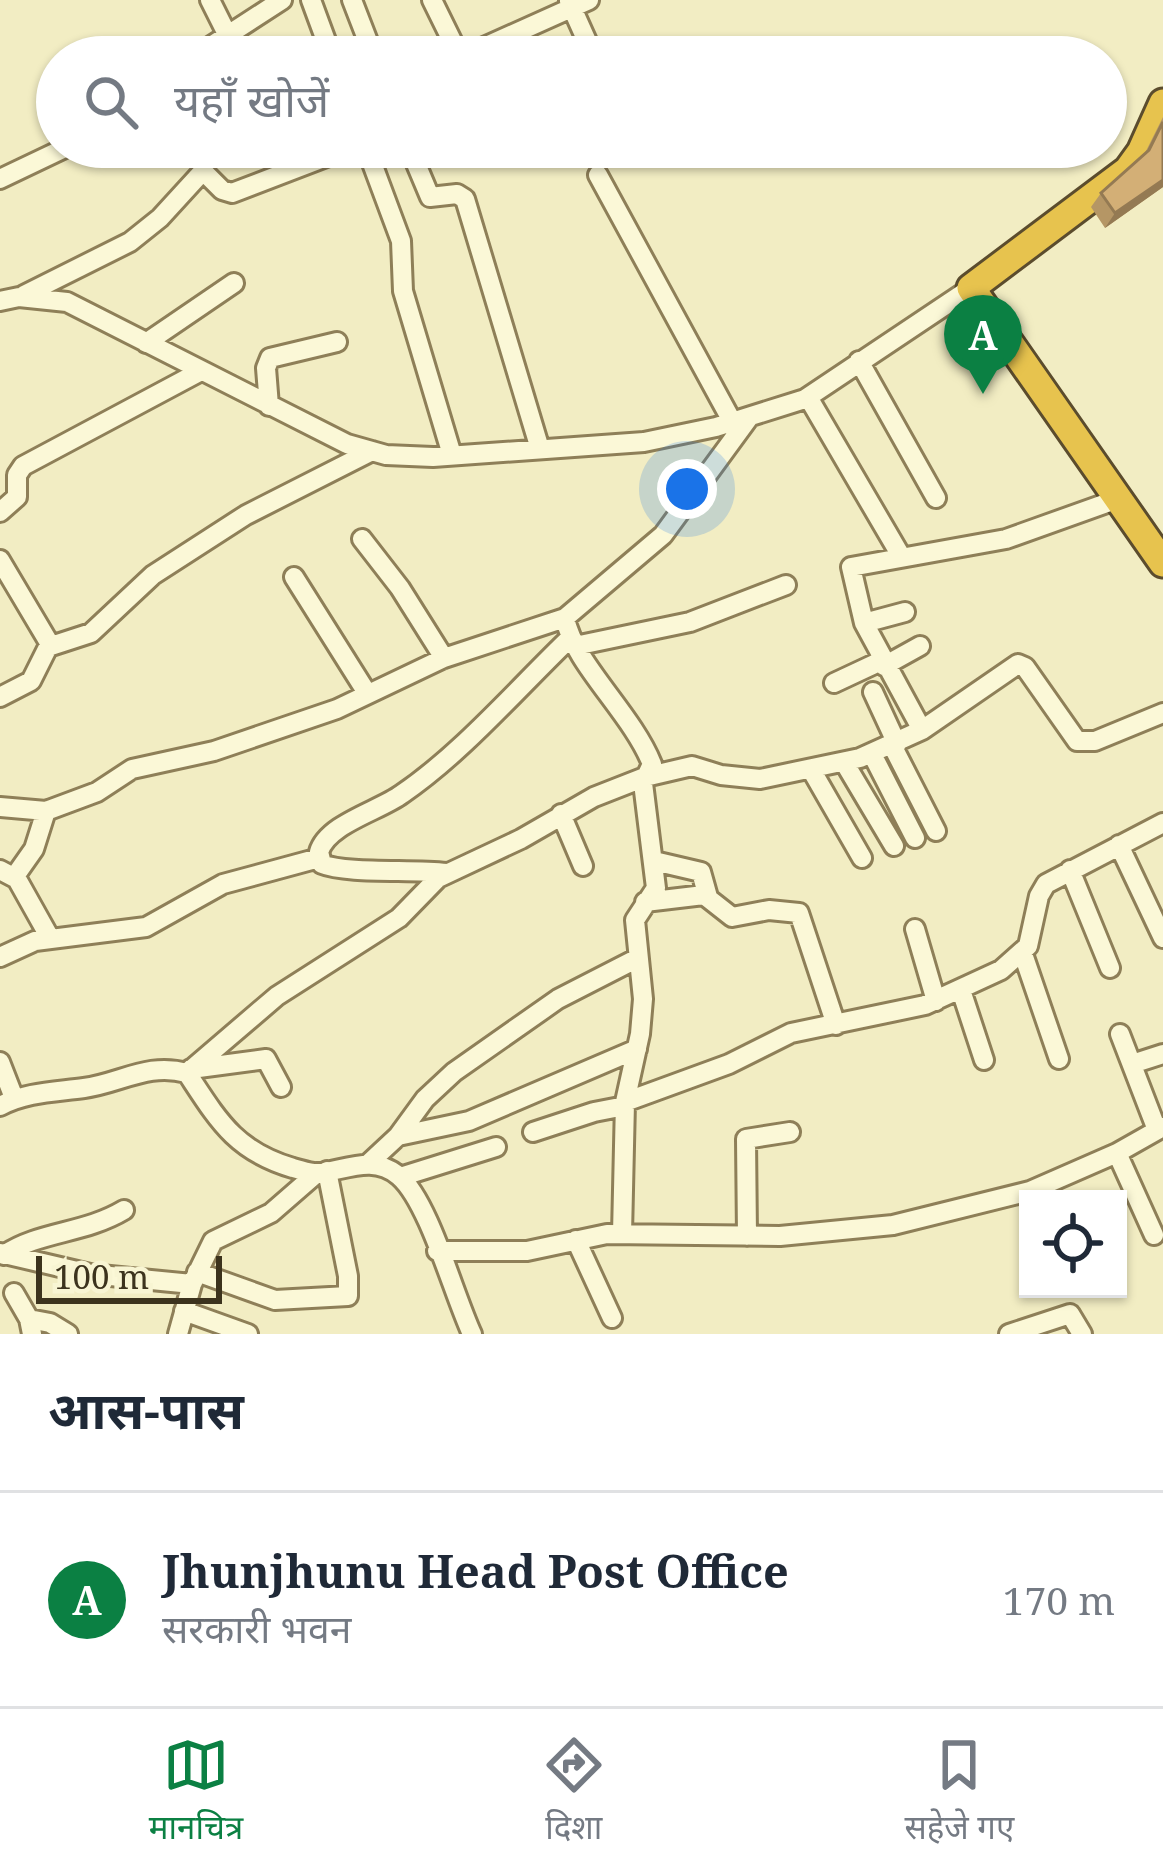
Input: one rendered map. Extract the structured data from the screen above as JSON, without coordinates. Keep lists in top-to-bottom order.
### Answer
{
  "scale_bar": "100 m",
  "page": {
    "search": "यहाँ खोजें",
    "pins": "A",
    "scale": "100 m",
    "heading": "आस-पास",
    "list": [
      {
        "mark": "A",
        "name": "Jhunjhunu Head Post Office",
        "note": "सरकारी भवन",
        "value": "170 m"
      }
    ],
    "nav": ["मानचित्र", "दिशा", "सहेजे गए"]
  }
}
